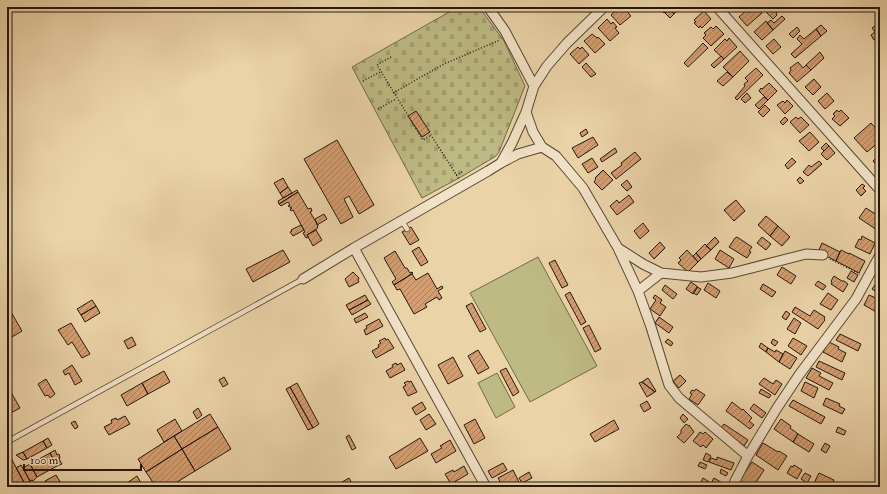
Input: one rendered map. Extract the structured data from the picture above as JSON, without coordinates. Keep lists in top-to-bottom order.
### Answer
{
  "scale_bar": "100 m"
}
